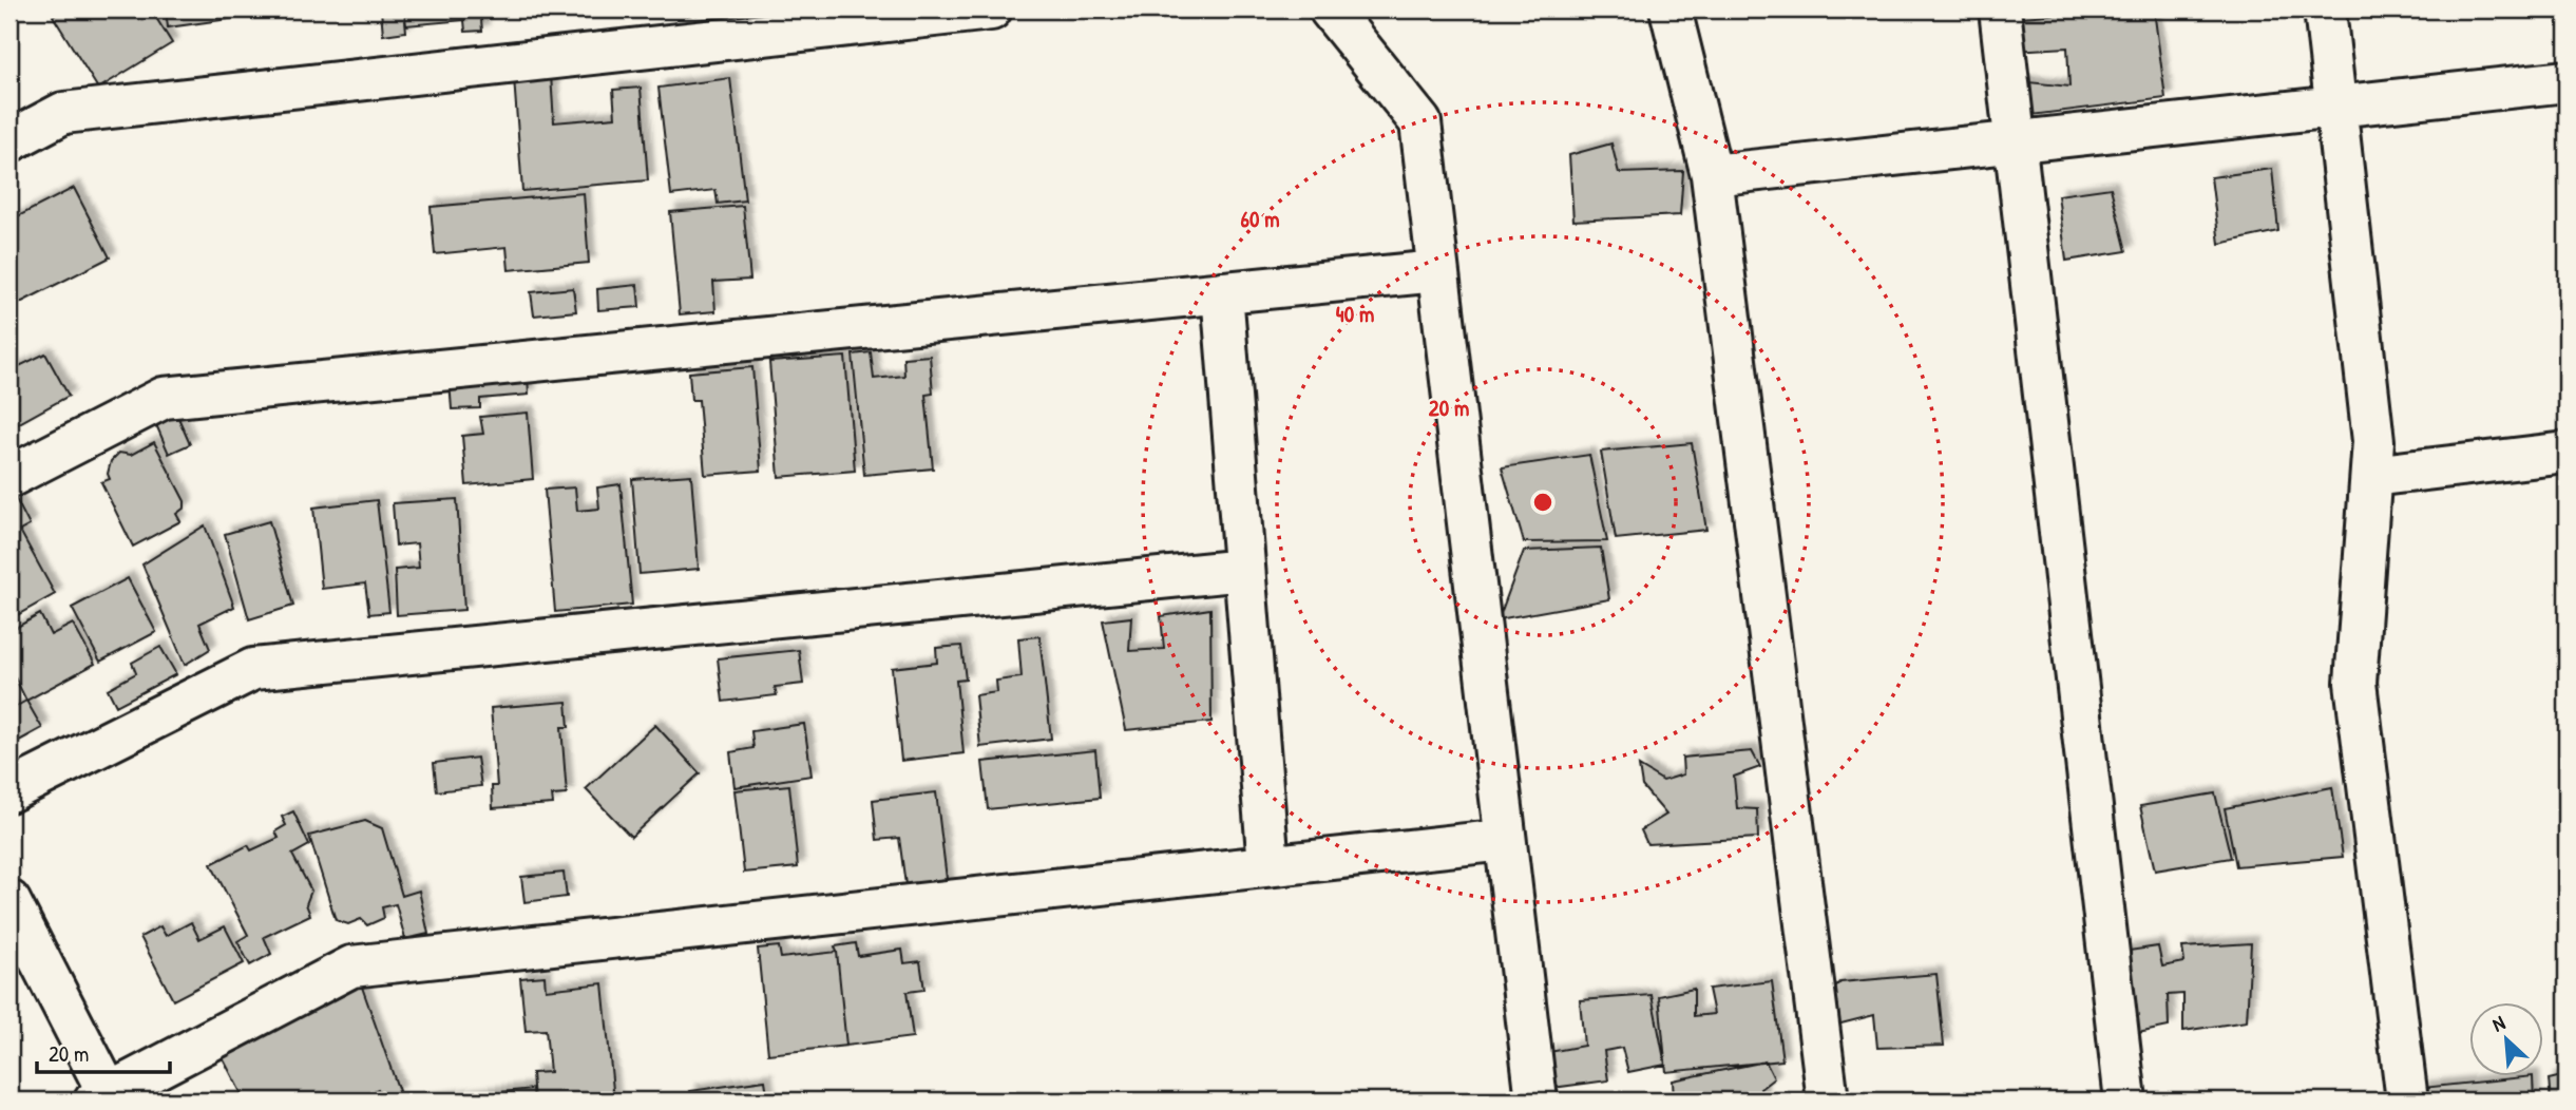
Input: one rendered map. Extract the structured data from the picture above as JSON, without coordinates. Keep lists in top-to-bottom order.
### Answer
{
  "scale_bar": "20 m",
  "north": "top left",
  "rings": ["60 m", "40 m", "20 m"]
}
